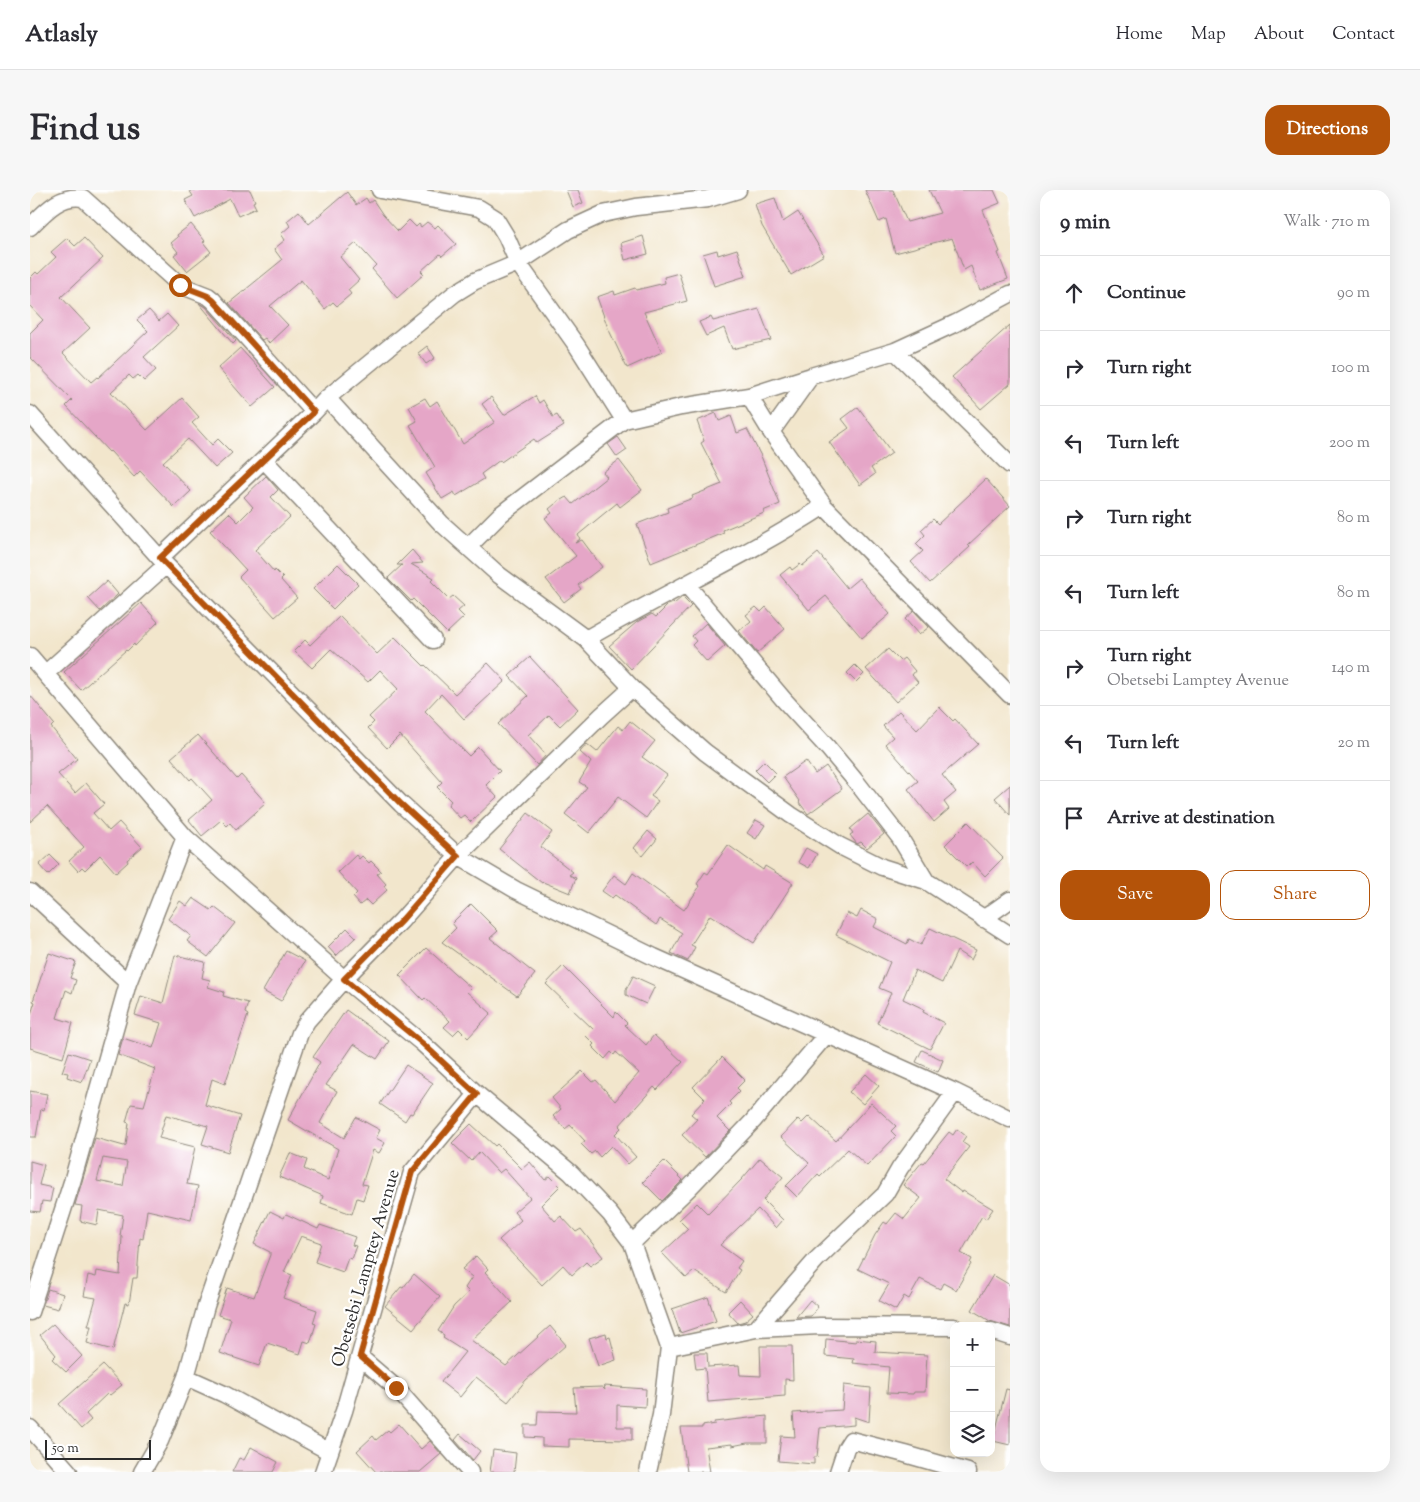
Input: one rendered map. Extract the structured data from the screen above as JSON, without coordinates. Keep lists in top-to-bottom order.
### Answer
{
  "streets": {
    "street": ["Obetsebi Lamptey Avenue"]
  },
  "scale_bar": "50 m",
  "page": {
    "header": "Atlasly",
    "nav": [
      "Home",
      "Map",
      "About",
      "Contact"
    ],
    "title": "Find us",
    "buttons": [
      "Directions",
      ["Save", "Share"]
    ],
    "heading": ["9 min", "Walk · 710 m"],
    "list": [
      ["Continue", "90 m"],
      ["Turn right", "100 m"],
      ["Turn left", "200 m"],
      ["Turn right", "80 m"],
      ["Turn left", "80 m"],
      ["Turn right", "Obetsebi Lamptey Avenue", "140 m"],
      ["Turn left", "20 m"],
      "Arrive at destination"
    ],
    "map_buttons": ["+", "−"],
    "scale": "50 m"
  }
}
